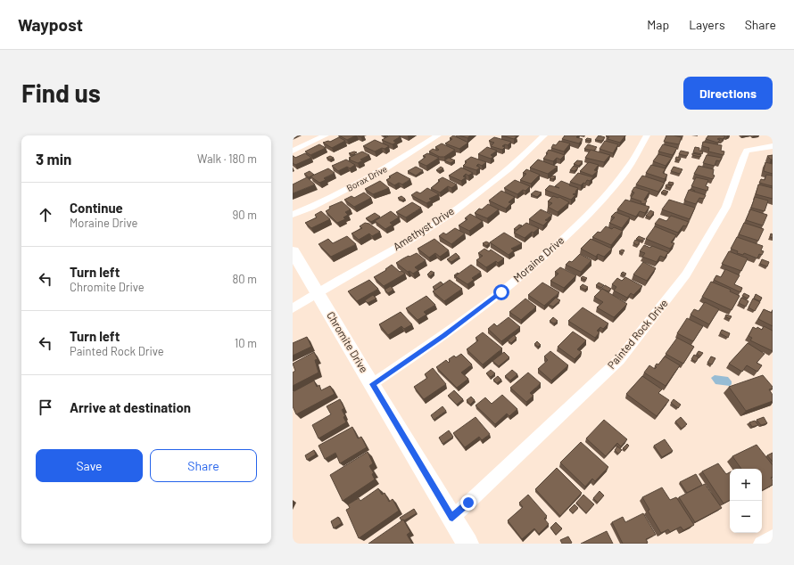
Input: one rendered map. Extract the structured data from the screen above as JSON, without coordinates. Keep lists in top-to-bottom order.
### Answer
{
  "streets": {
    "street": [
      "Borax Drive",
      "Amethyst Drive",
      "Moraine Drive",
      "Painted Rock Drive",
      "Chromite Drive"
    ]
  },
  "crossings": [
    ["Amethyst Drive", "Chromite Drive"],
    ["Moraine Drive", "Chromite Drive"],
    ["Painted Rock Drive", "Chromite Drive"]
  ],
  "page": {
    "header": "Waypost",
    "nav": ["Map", "Layers", "Share"],
    "buttons": [
      "Directions",
      ["Save", "Share"]
    ],
    "title": "Find us",
    "heading": ["3 min", "Walk · 180 m"],
    "list": [
      ["Continue", "Moraine Drive", "90 m"],
      ["Turn left", "Chromite Drive", "80 m"],
      ["Turn left", "Painted Rock Drive", "10 m"],
      "Arrive at destination"
    ],
    "map_buttons": ["+", "−"]
  }
}
